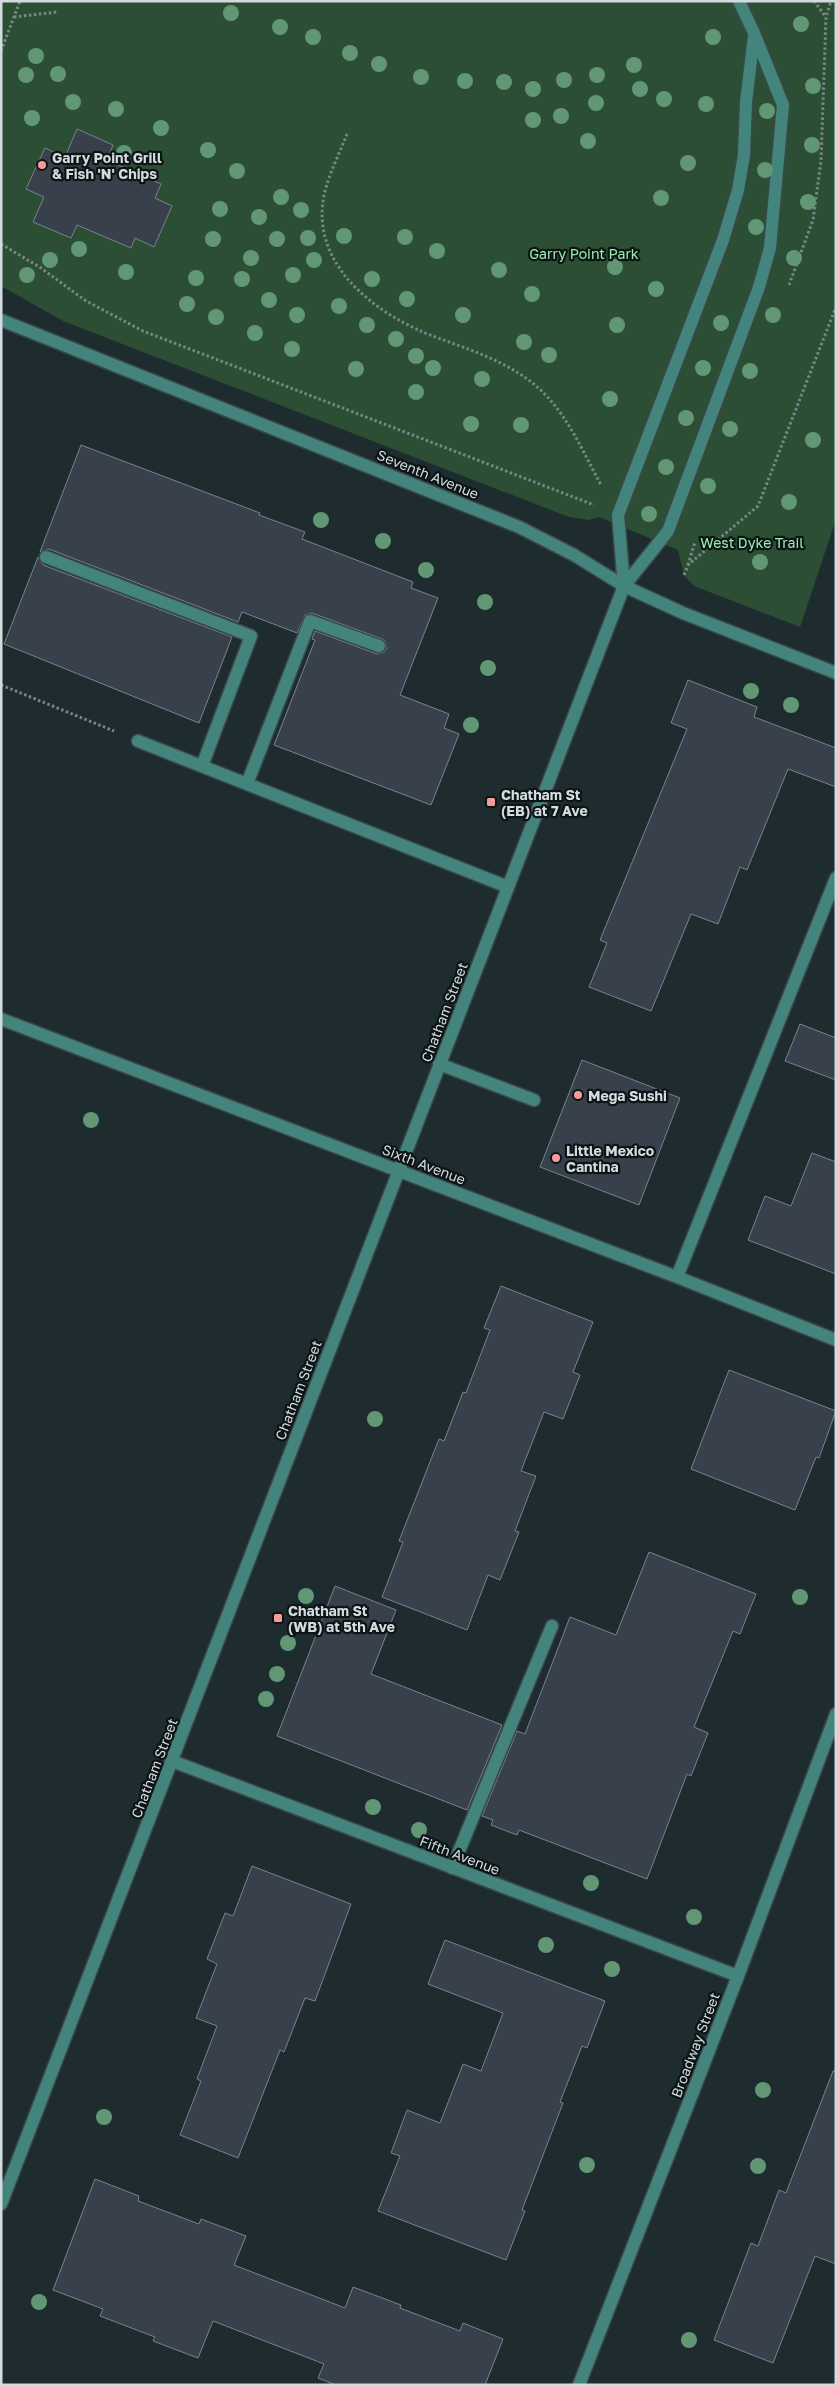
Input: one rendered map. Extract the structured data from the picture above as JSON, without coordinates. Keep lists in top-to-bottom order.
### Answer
{
  "streets": {
    "street": [
      "Seventh Avenue",
      "Chatham Street",
      "Sixth Avenue",
      "Fifth Avenue",
      "Broadway Street"
    ]
  },
  "crossings": [
    ["Seventh Avenue", "Chatham Street"],
    ["Chatham Street", "Sixth Avenue"],
    ["Chatham Street", "Fifth Avenue"],
    ["Fifth Avenue", "Broadway Street"]
  ],
  "parks": ["Garry Point Park", "West Dyke Trail"],
  "places": {
    "other": ["Garry Point Grill & Fish 'N' Chips", "Mega Sushi", "Little Mexico Cantina"],
    "transit": ["Chatham St (EB) at 7 Ave", "Chatham St (WB) at 5th Ave"]
  }
}
